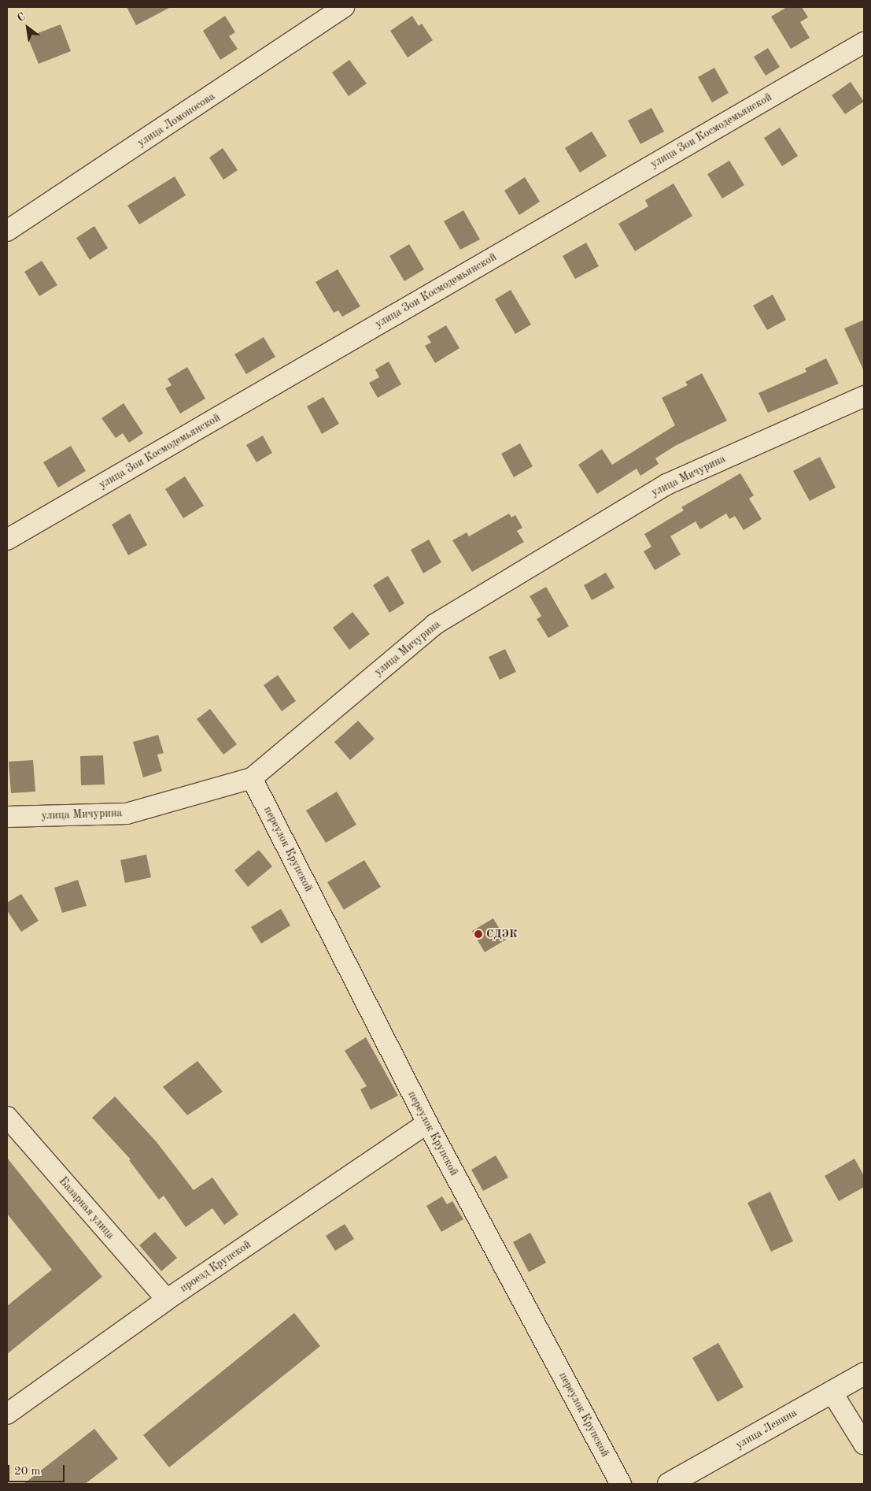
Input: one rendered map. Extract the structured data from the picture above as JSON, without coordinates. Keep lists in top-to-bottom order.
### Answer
{
  "streets": {
    "main road": ["улица Ленина"],
    "street": [
      "улица Ломоносова",
      "улица Зои Космодемьянской",
      "улица Мичурина",
      "переулок Крупской",
      "Базарная улица",
      "проезд Крупской"
    ]
  },
  "crossings": [
    ["улица Мичурина", "переулок Крупской"],
    ["переулок Крупской", "проезд Крупской"],
    ["Базарная улица", "проезд Крупской"]
  ],
  "places": ["СДЭК"],
  "scale_bar": "20 m",
  "north": "top left"
}
